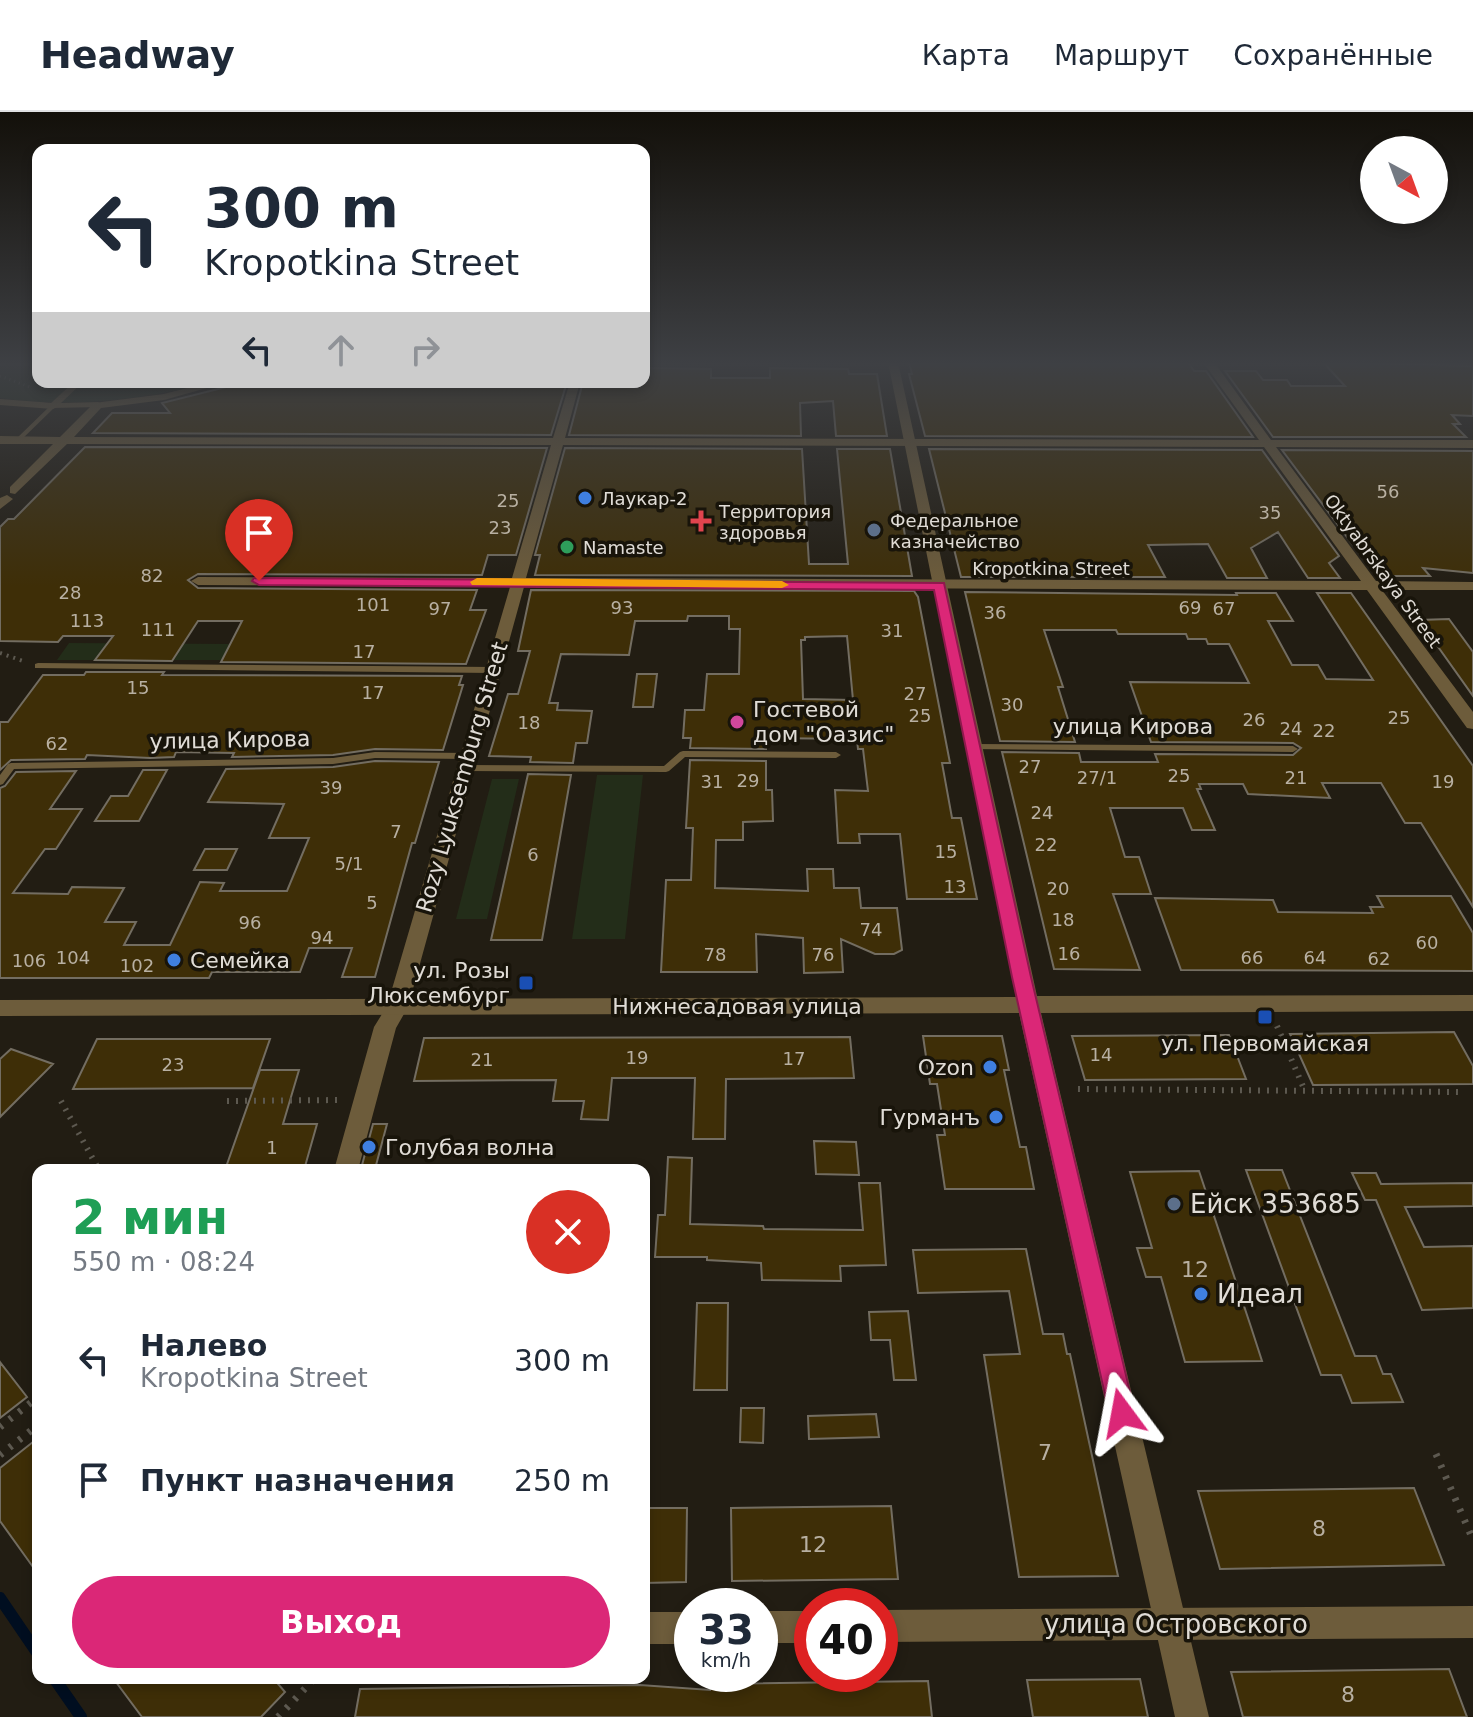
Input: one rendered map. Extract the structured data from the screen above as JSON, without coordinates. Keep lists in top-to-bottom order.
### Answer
{
  "streets": {
    "street": [
      "Kropotkina Street",
      "Oktyabrskaya Street",
      "Rozy Lyuksemburg Street",
      "Нижнесадовая улица",
      "улица Островского"
    ],
    "lane": ["улица Кирова"]
  },
  "crossings": [
    ["Kropotkina Street", "Oktyabrskaya Street"],
    ["Kropotkina Street", "Rozy Lyuksemburg Street"],
    ["улица Кирова", "Rozy Lyuksemburg Street"],
    ["Rozy Lyuksemburg Street", "Нижнесадовая улица"]
  ],
  "places": {
    "other": [
      "Лаукар-2",
      "Федеральное казначейство",
      "Namaste",
      "Гостевой дом \"Оазис\"",
      "Семейка",
      "Ozon",
      "Гурманъ",
      "Голубая волна",
      "Ейск 353685",
      "Идеал"
    ],
    "health": ["Территория здоровья"],
    "transit": ["ул. Розы Люксембург", "ул. Первомайская"]
  },
  "house_numbers": [
    "56",
    "25",
    "35",
    "23",
    "82",
    "28",
    "101",
    "93",
    "69",
    "97",
    "67",
    "36",
    "113",
    "111",
    "31",
    "17",
    "15",
    "17",
    "27",
    "30",
    "25",
    "25",
    "26",
    "18",
    "24",
    "22",
    "62",
    "27",
    "25",
    "27/1",
    "21",
    "29",
    "31",
    "19",
    "39",
    "24",
    "7",
    "22",
    "15",
    "6",
    "5/1",
    "13",
    "20",
    "5",
    "18",
    "96",
    "74",
    "94",
    "60",
    "16",
    "78",
    "76",
    "104",
    "66",
    "64",
    "62",
    "106",
    "102",
    "14",
    "19",
    "17",
    "21",
    "23",
    "1",
    "12",
    "7",
    "8",
    "12",
    "8"
  ],
  "north": "bottom right",
  "page": {
    "header": "Headway",
    "nav": ["Карта", "Маршрут", "Сохранённые"],
    "turn": ["300 m", "Kropotkina Street"],
    "heading": ["2 мин", "550 m · 08:24"],
    "list": [
      {
        "name": "Налево",
        "note": "Kropotkina Street",
        "value": "300 m"
      },
      {
        "name": "Пункт назначения",
        "value": "250 m"
      }
    ],
    "buttons": "Выход",
    "speed": "33 km/h",
    "limit": "40"
  }
}
